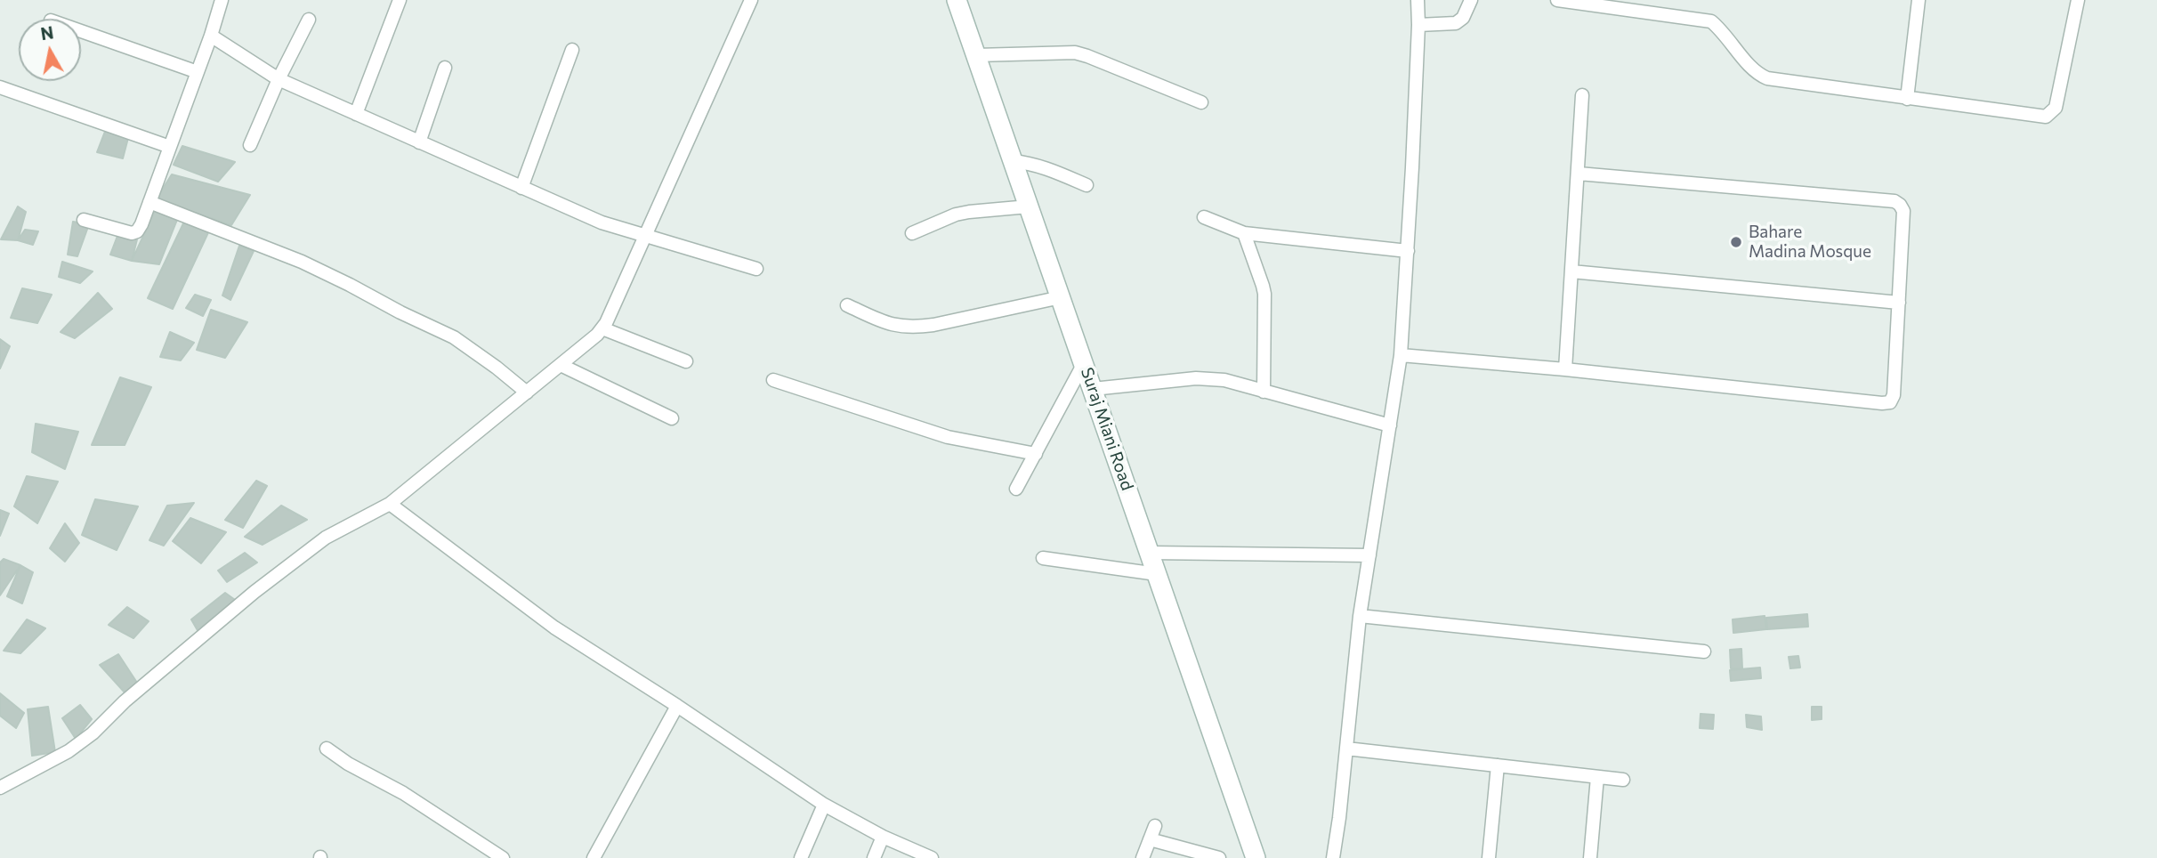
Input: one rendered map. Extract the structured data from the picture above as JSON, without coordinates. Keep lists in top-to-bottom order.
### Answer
{
  "streets": {
    "street": ["Suraj Miani Road"]
  },
  "places": ["Bahare Madina Mosque"],
  "north": "top"
}
